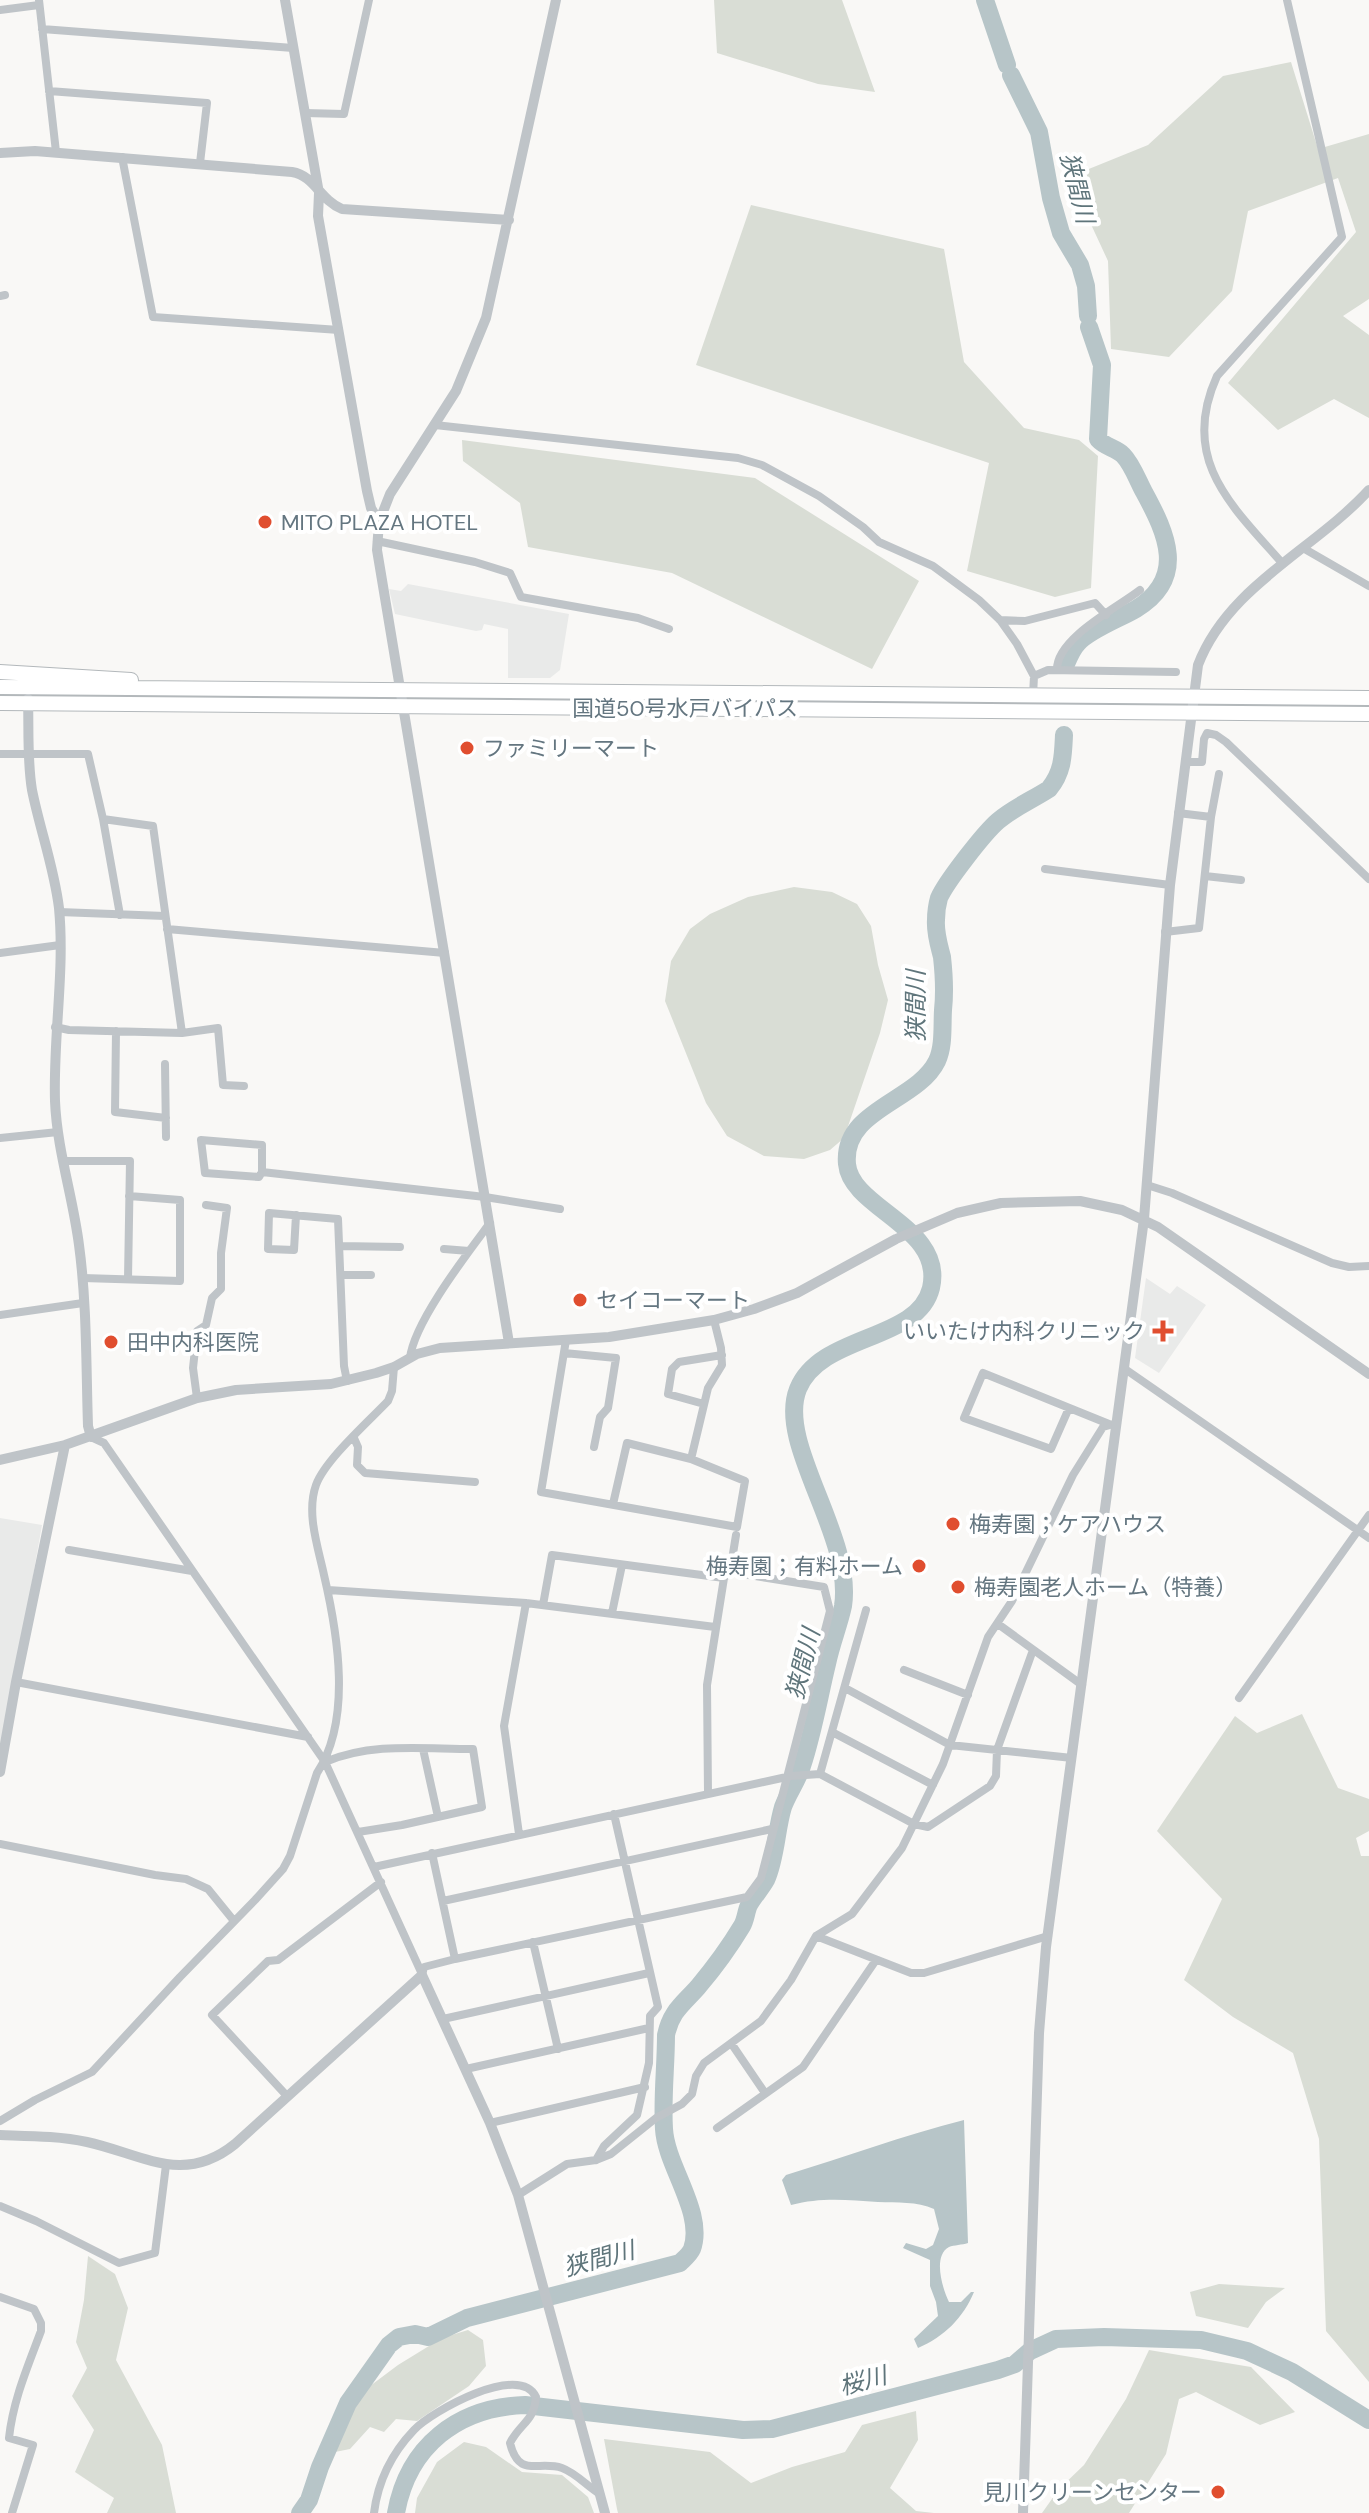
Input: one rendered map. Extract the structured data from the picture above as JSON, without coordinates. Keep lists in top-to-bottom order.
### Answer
{
  "streets": {
    "highway": ["国道50号水戸バイパス"]
  },
  "water": ["狭間川", "桜川"],
  "places": {
    "other": [
      "MITO PLAZA HOTEL",
      "ファミリーマート",
      "セイコーマート",
      "田中内科医院",
      "梅寿園；ケアハウス",
      "梅寿園；有料ホーム",
      "梅寿園老人ホーム（特養）",
      "見川クリーンセンター"
    ],
    "health": ["いいたけ内科クリニック"]
  }
}
